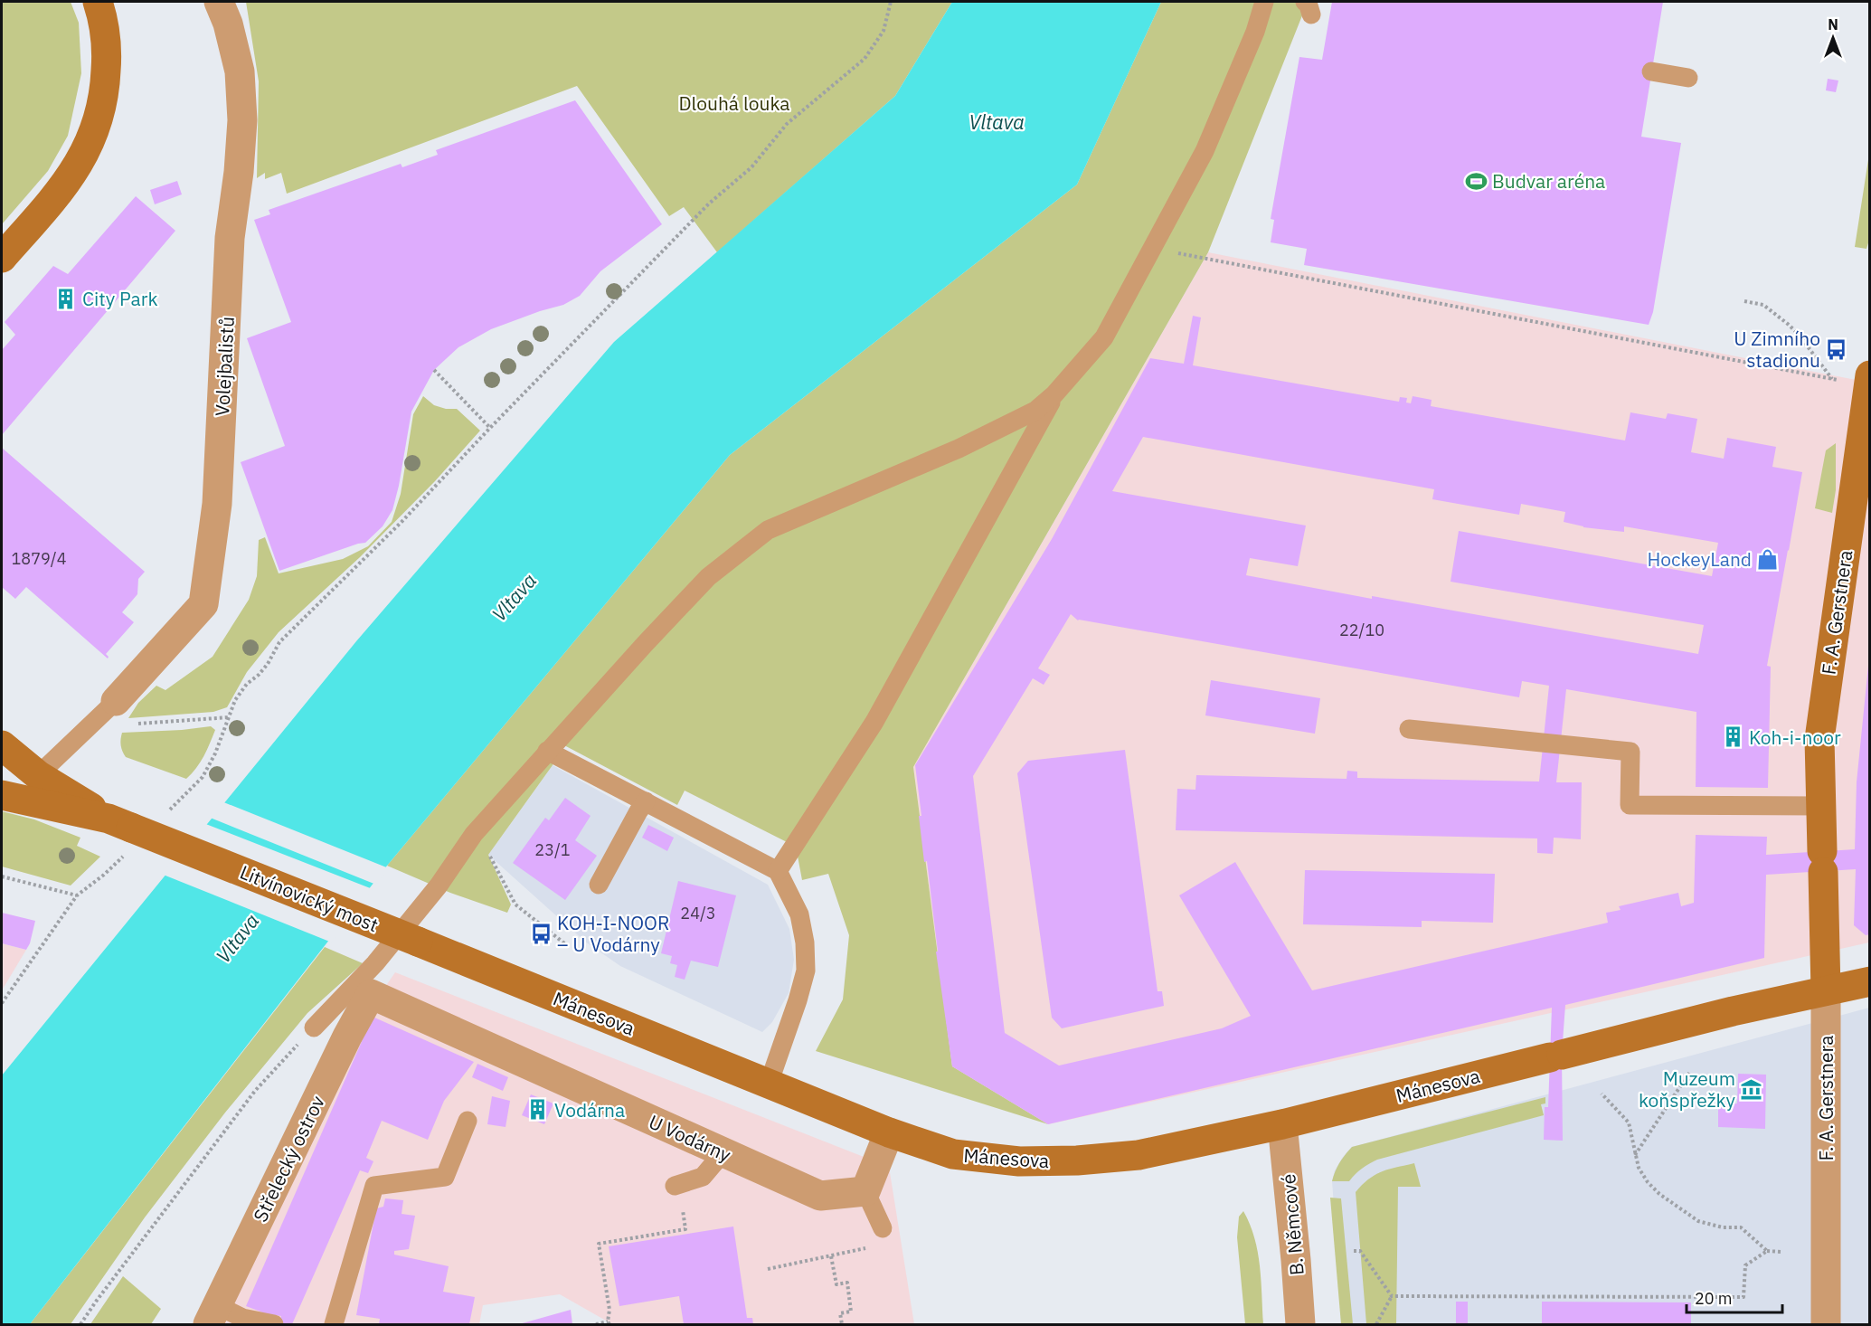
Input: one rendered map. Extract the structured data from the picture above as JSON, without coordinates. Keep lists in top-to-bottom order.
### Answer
{
  "streets": {
    "main road": ["F. A. Gerstnera", "Litvínovický most", "Mánesova"],
    "street": [
      "Volejbalistů",
      "U Vodárny",
      "Střelecký ostrov",
      "B. Němcové"
    ]
  },
  "crossings": [
    ["F. A. Gerstnera", "Mánesova"],
    ["Litvínovický most", "Mánesova"],
    ["Mánesova", "B. Němcové"],
    ["U Vodárny", "Střelecký ostrov"]
  ],
  "water": ["Vltava"],
  "parks": ["Dlouhá louka"],
  "places": {
    "sports": ["Budvar aréna"],
    "building": ["City Park", "Koh-i-noor", "Vodárna"],
    "bus stop": ["U Zimního stadionu", "KOH-I-NOOR – U Vodárny"],
    "shop": ["HockeyLand"],
    "museum": ["Muzeum koňspřežky"]
  },
  "house_numbers": [
    "1879/4",
    "22/10",
    "23/1",
    "24/3"
  ],
  "scale_bar": "20 m",
  "north": "top"
}
